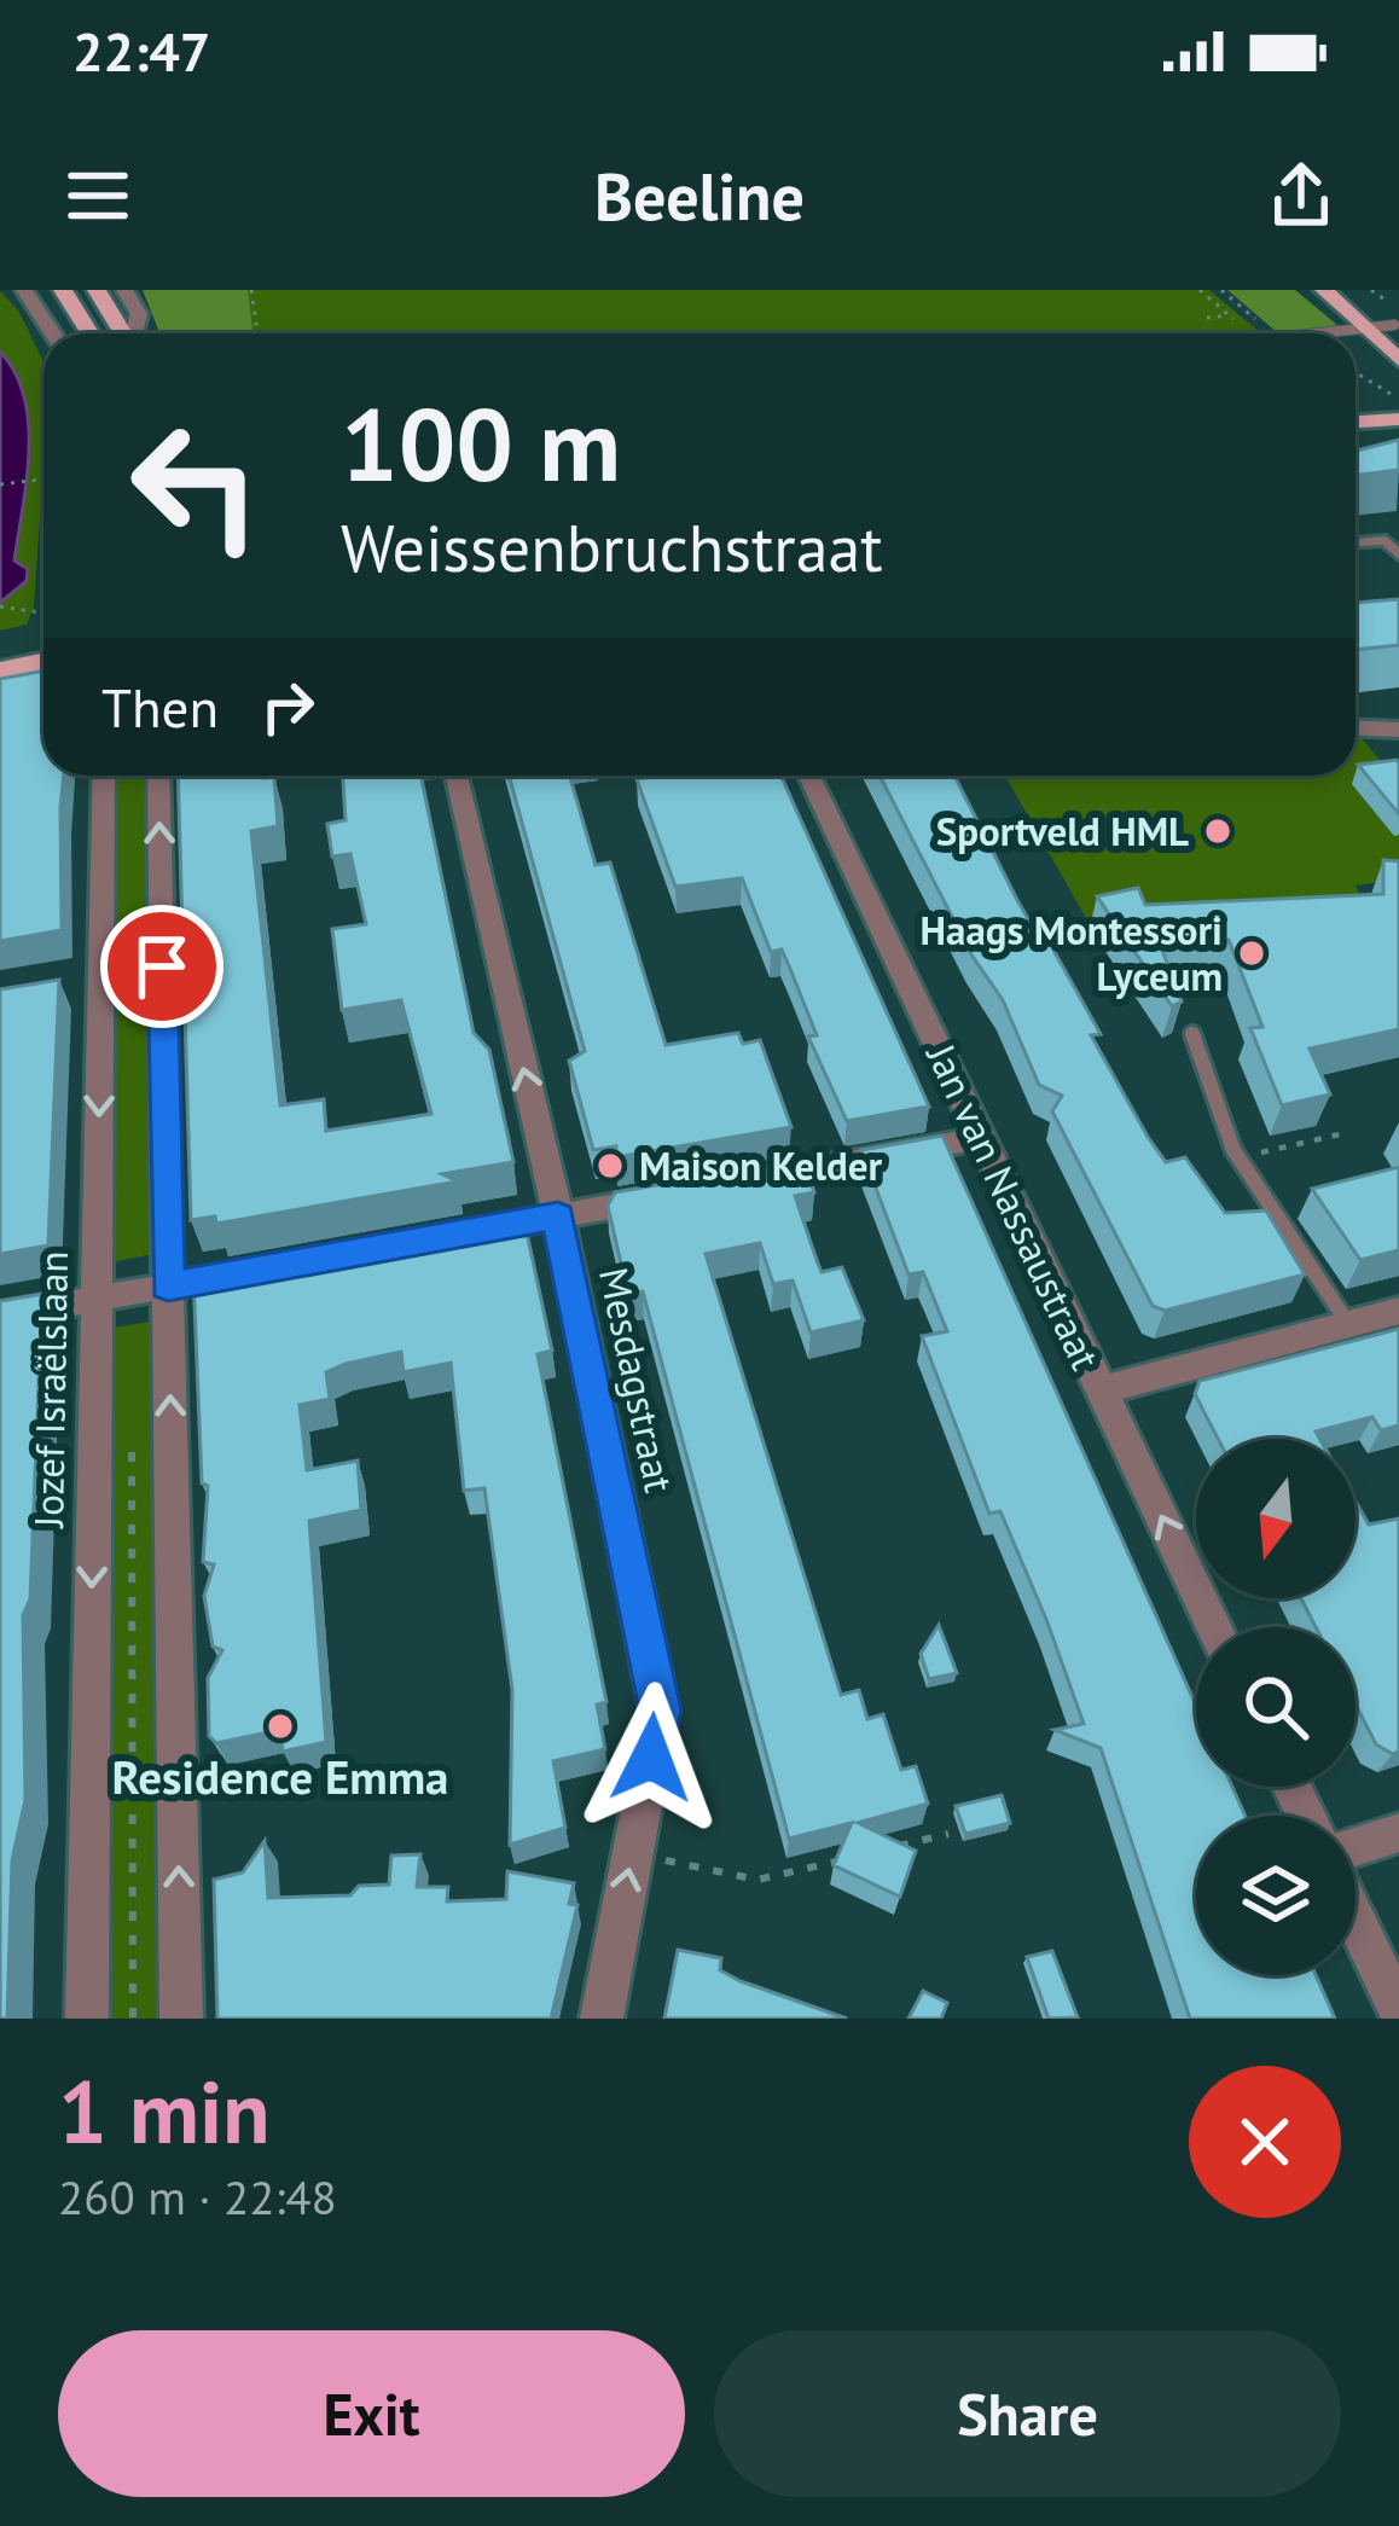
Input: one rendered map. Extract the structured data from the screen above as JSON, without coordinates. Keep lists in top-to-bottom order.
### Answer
{
  "streets": {
    "street": ["Jan van Nassaustraat", "Mesdagstraat", "Jozef Israëlslaan"]
  },
  "one_way": ["Mesdagstraat"],
  "places": [
    "Sportveld HML",
    "Haags Montessori Lyceum",
    "Maison Kelder",
    "Residence Emma"
  ],
  "north": "bottom",
  "page": {
    "status": "22:47",
    "header": "Beeline",
    "turn": ["100 m", "Weissenbruchstraat"],
    "then": "Then",
    "heading": ["1 min", "260 m · 22:48"],
    "buttons": ["Exit", "Share"]
  }
}
